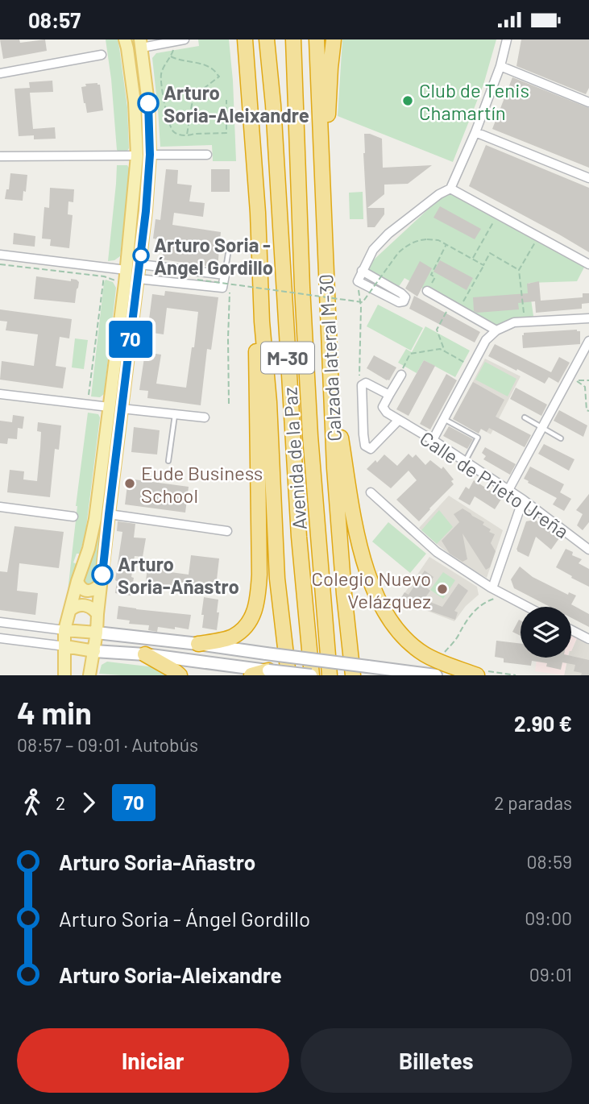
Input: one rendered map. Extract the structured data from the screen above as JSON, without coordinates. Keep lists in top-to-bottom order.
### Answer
{
  "streets": {
    "highway": ["M-30", "Calzada lateral M-30", "Avenida de la Paz"],
    "street": ["Calle de Prieto Ureña"]
  },
  "places": [
    "Club de Tenis Chamartín",
    "Arturo Soria-Aleixandre",
    "Arturo Soria - Ángel Gordillo",
    "Eude Business School",
    "Arturo Soria-Añastro",
    "Colegio Nuevo Velázquez"
  ],
  "lines": ["bus line 70"],
  "page": {
    "status": "08:57",
    "on_map": "70",
    "heading": ["4 min", "08:57 – 09:01 · Autobús", "2.90 €"],
    "legs": ["2", "70", "2 paradas"],
    "list": [
      {
        "name": "Arturo Soria-Añastro",
        "value": "08:59"
      },
      {
        "name": "Arturo Soria - Ángel Gordillo",
        "value": "09:00"
      },
      {
        "name": "Arturo Soria-Aleixandre",
        "value": "09:01"
      }
    ],
    "buttons": ["Iniciar", "Billetes"]
  }
}
